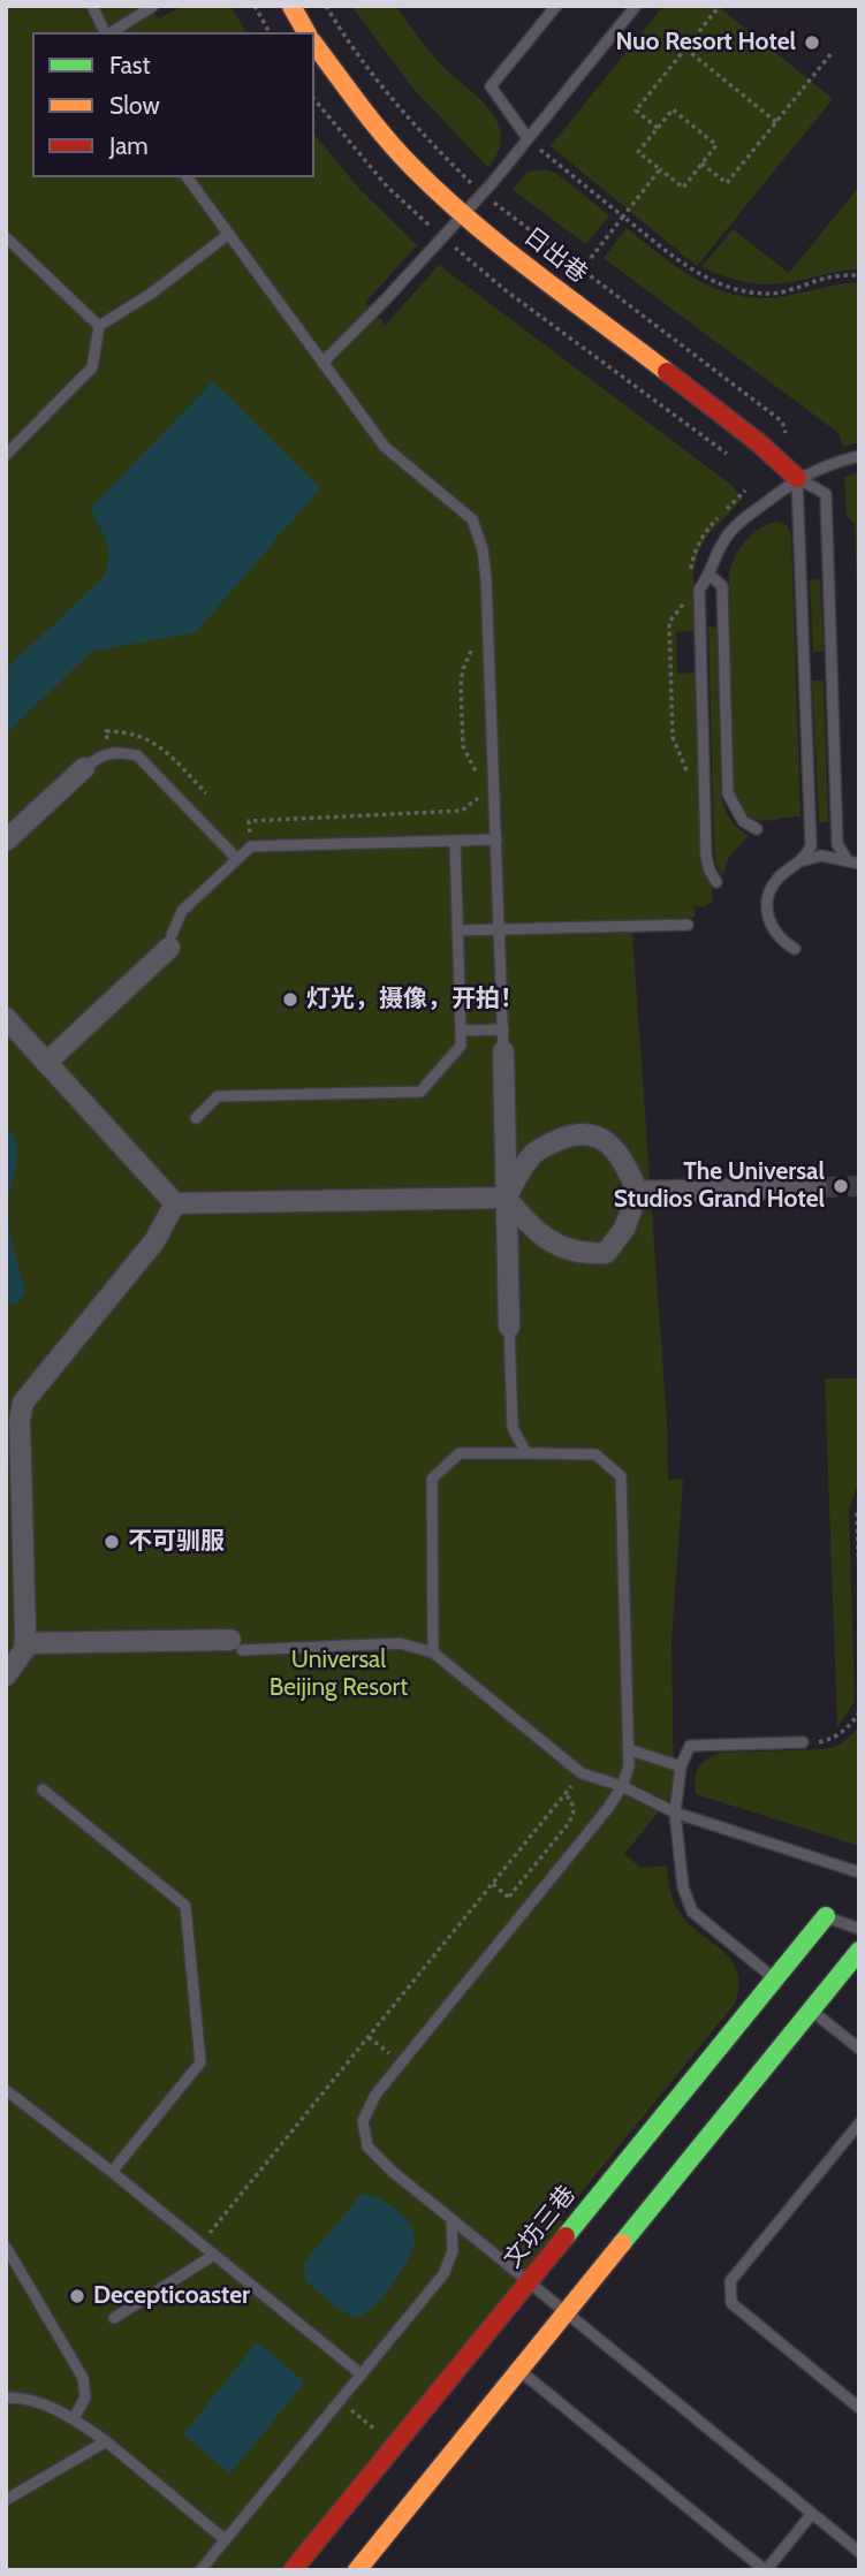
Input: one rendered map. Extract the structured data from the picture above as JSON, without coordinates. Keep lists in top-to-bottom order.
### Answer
{
  "streets": {
    "main road": ["日出巷", "文坊三巷"]
  },
  "parks": ["Universal Beijing Resort"],
  "places": [
    "Nuo Resort Hotel",
    "灯光，摄像，开拍！",
    "The Universal Studios Grand Hotel",
    "不可驯服",
    "Decepticoaster"
  ],
  "legend": ["Fast", "Slow", "Jam"]
}
